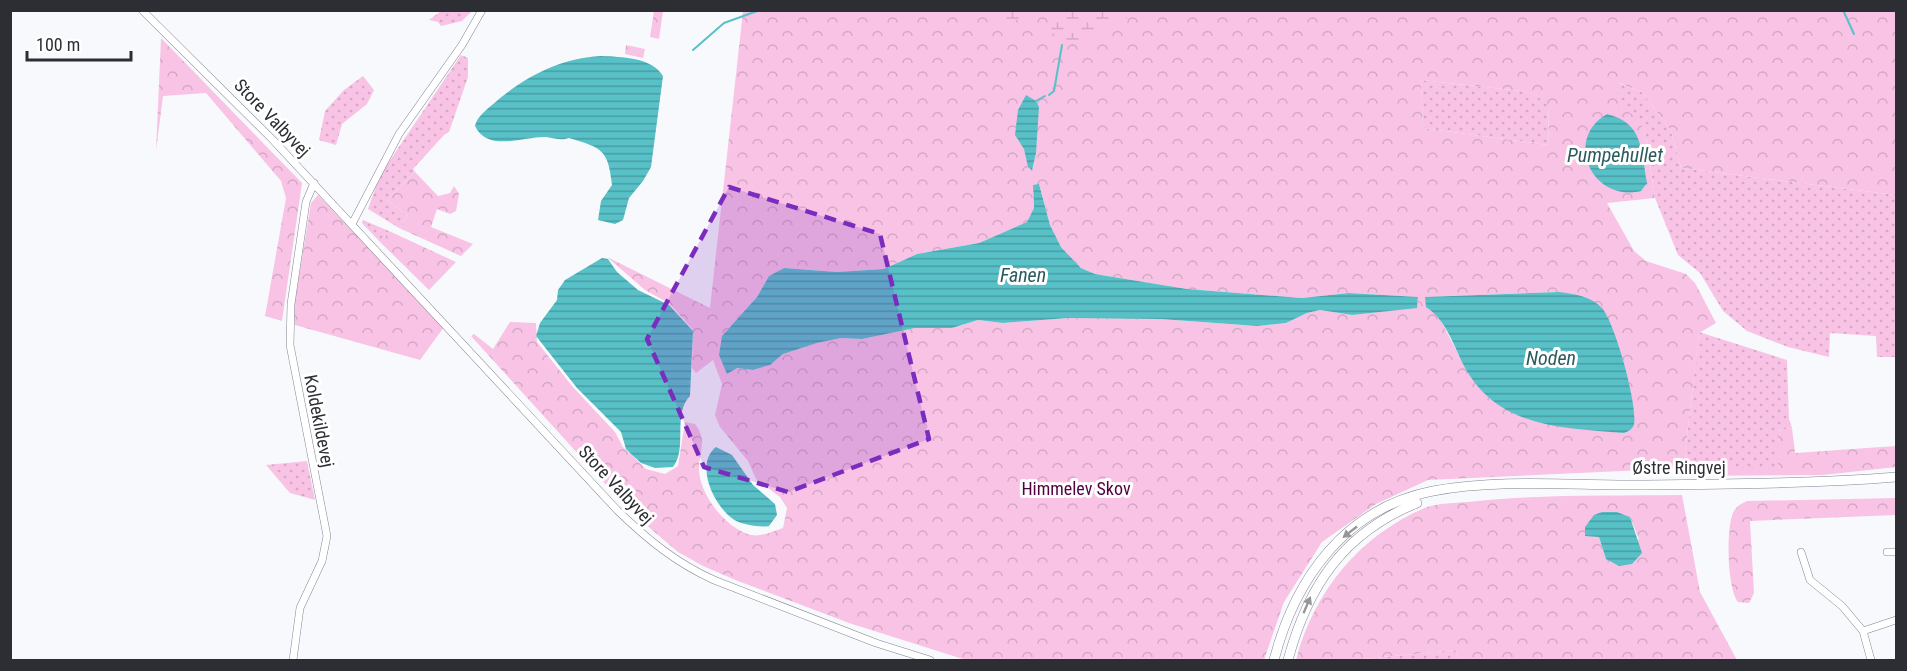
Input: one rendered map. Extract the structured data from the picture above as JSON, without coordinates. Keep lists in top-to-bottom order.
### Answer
{
  "streets": {
    "main road": ["Østre Ringvej"],
    "street": ["Store Valbyvej", "Koldekildevej"]
  },
  "crossings": [
    ["Store Valbyvej", "Koldekildevej"]
  ],
  "water": ["Pumpehullet", "Fanen", "Noden"],
  "parks": ["Himmelev Skov"],
  "scale_bar": "100 m"
}
